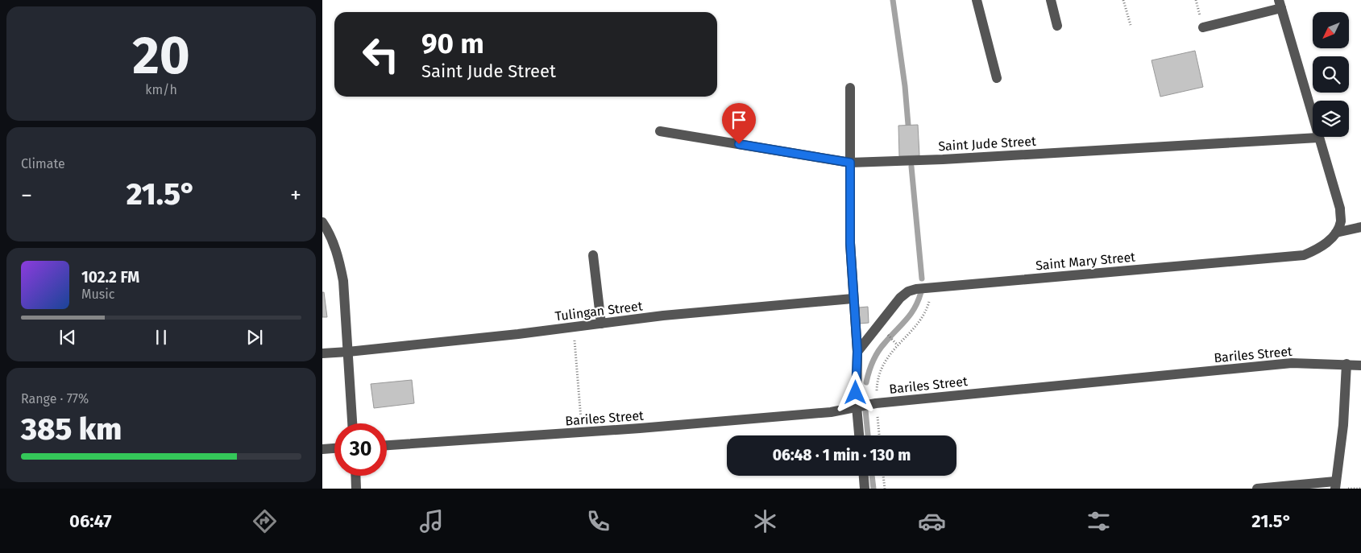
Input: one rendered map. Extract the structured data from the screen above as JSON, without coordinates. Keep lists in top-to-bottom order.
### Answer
{
  "streets": {
    "street": [
      "Saint Jude Street",
      "Saint Mary Street",
      "Tulingan Street",
      "Bariles Street"
    ]
  },
  "north": "bottom left",
  "page": {
    "tile": [
      ["20", "km/h"],
      "Climate",
      ["Range · 77%", "385 km"]
    ],
    "turn": ["90 m", "Saint Jude Street"],
    "heat": ["−", "21.5°", "+"],
    "song": ["102.2 FM", "Music"],
    "limit": "30",
    "trip": "06:48 · 1 min · 130 m",
    "tabs": ["06:47", "21.5°"]
  }
}
